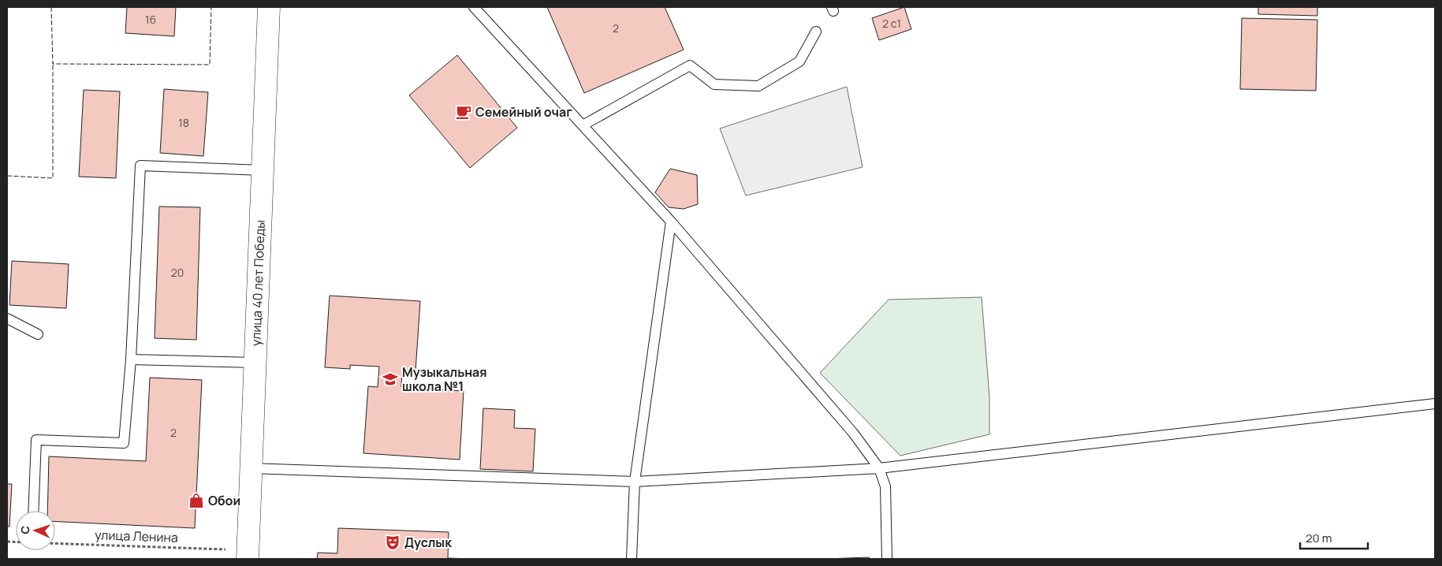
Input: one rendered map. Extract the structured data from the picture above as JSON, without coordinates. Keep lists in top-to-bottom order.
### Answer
{
  "streets": {
    "main road": ["улица 40 лет Победы"],
    "path": ["улица Ленина"]
  },
  "crossings": [
    ["улица 40 лет Победы", "улица Ленина"]
  ],
  "places": {
    "cafe": ["Семейный очаг"],
    "school or university": ["Музыкальная школа №1"],
    "shop": ["Обои"],
    "theatre": ["Дуслык"]
  },
  "house_numbers": [
    "16",
    "2 с1",
    "2",
    "18",
    "20",
    "2"
  ],
  "scale_bar": "20 m",
  "north": "left"
}
